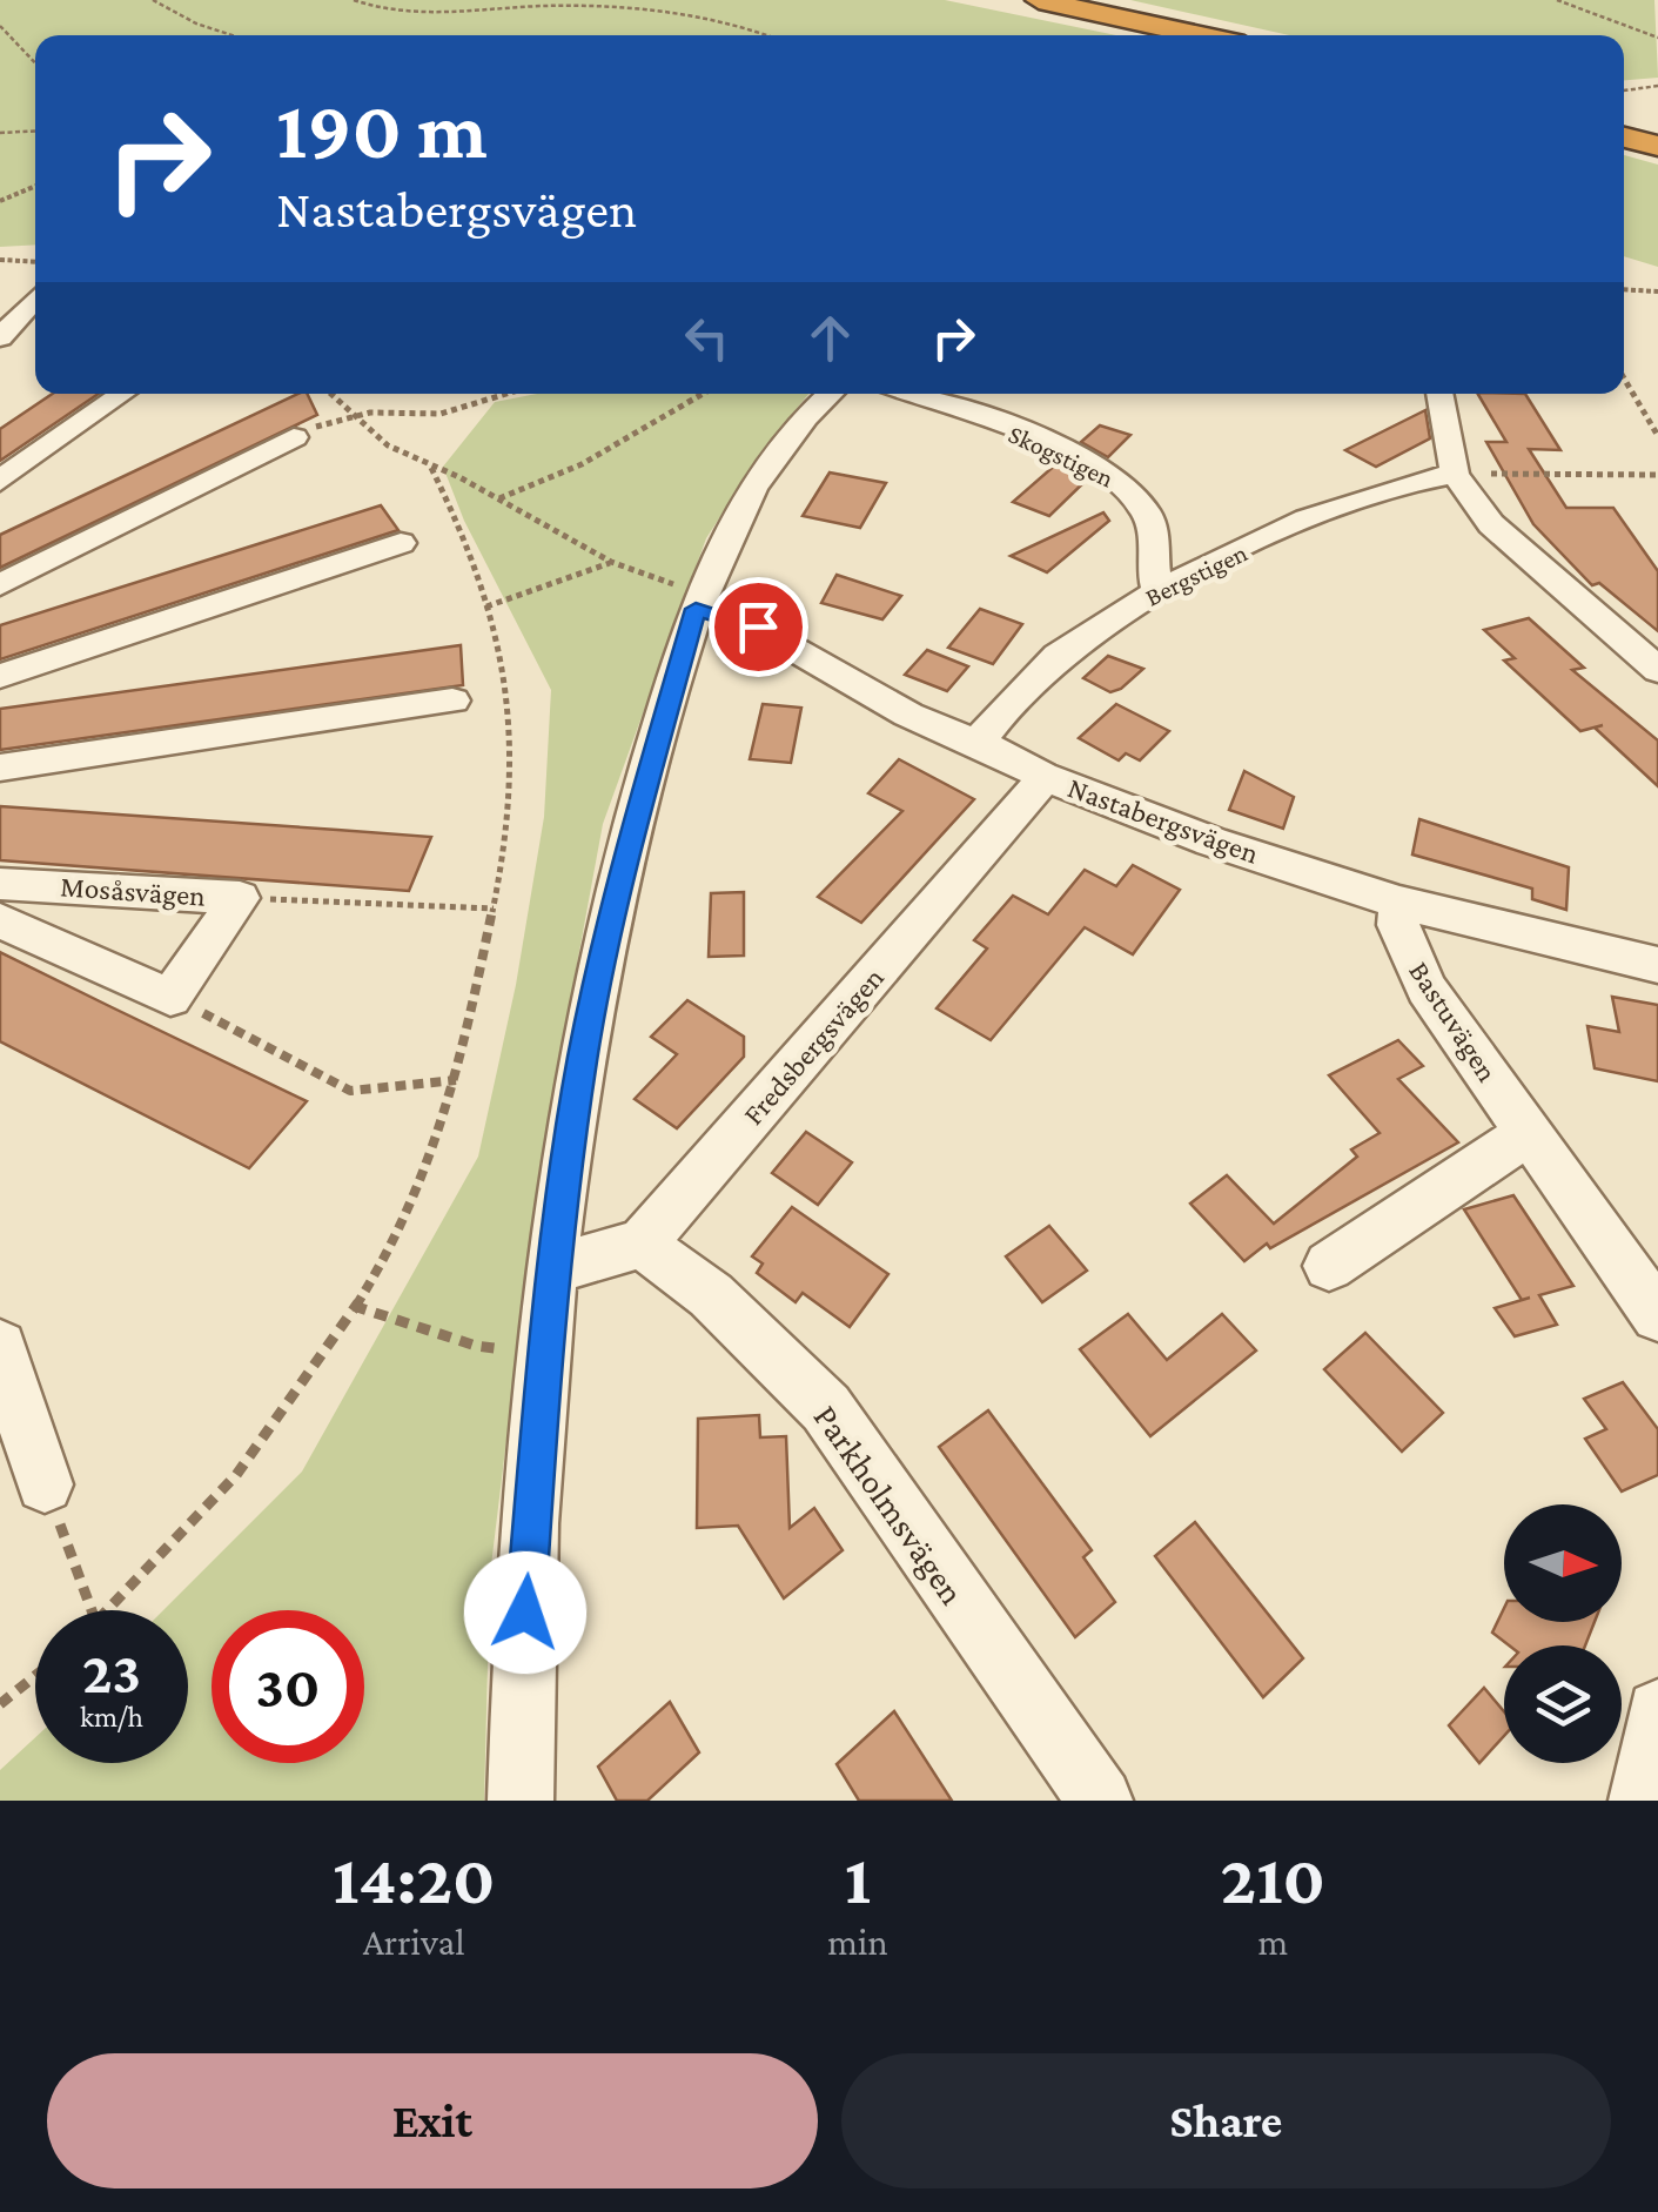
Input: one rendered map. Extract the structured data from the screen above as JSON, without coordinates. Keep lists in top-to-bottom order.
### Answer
{
  "streets": {
    "street": [
      "Skogstigen",
      "Bergstigen",
      "Nastabergsvägen",
      "Mosåsvägen",
      "Bastuvägen",
      "Fredsbergsvägen",
      "Parkholmsvägen"
    ]
  },
  "crossings": [
    ["Skogstigen", "Bergstigen"],
    ["Bergstigen", "Nastabergsvägen"],
    ["Nastabergsvägen", "Bastuvägen"],
    ["Nastabergsvägen", "Fredsbergsvägen"],
    ["Fredsbergsvägen", "Parkholmsvägen"]
  ],
  "north": "right",
  "page": {
    "turn": ["190 m", "Nastabergsvägen"],
    "speed": "23 km/h",
    "limit": "30",
    "eta": [
      "14:20",
      "Arrival",
      "1",
      "min",
      "210",
      "m"
    ],
    "buttons": ["Exit", "Share"]
  }
}
